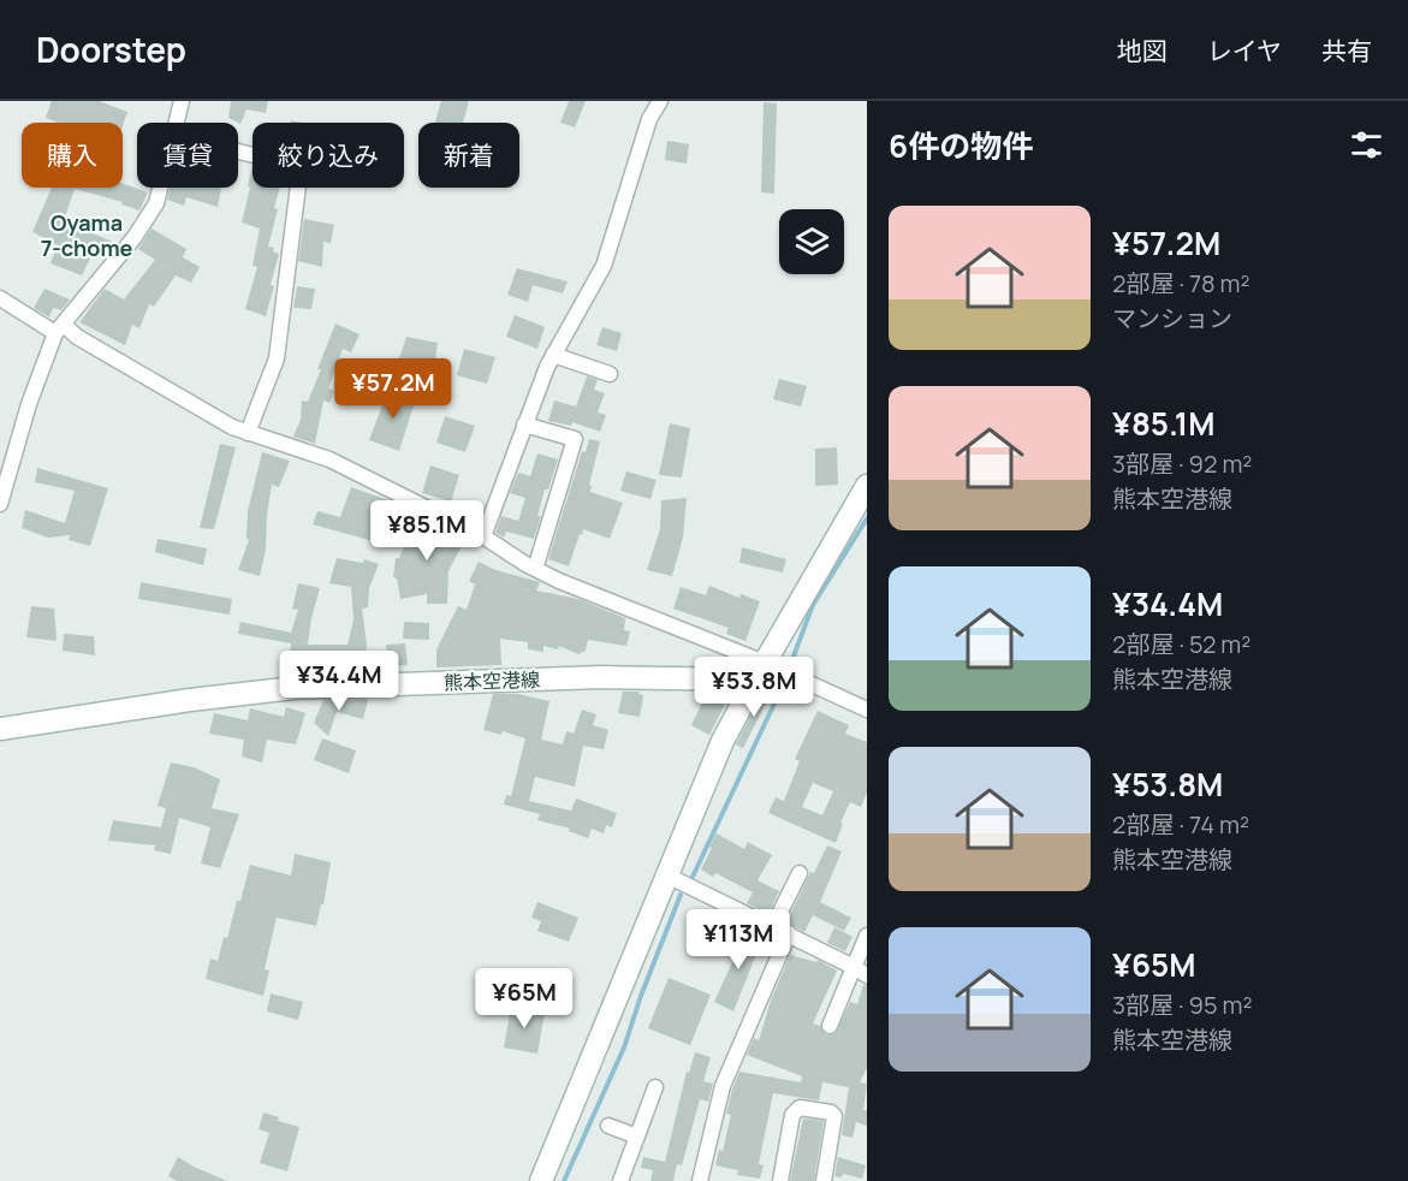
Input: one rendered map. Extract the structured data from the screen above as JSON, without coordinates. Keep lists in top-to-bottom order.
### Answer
{
  "streets": {
    "main road": ["熊本空港線"]
  },
  "districts": ["Oyama 7-chome"],
  "page": {
    "header": "Doorstep",
    "nav": ["地図", "レイヤ", "共有"],
    "heading": "6件の物件",
    "chip": [
      "購入",
      "賃貸",
      "絞り込み",
      "新着"
    ],
    "list": [
      {
        "name": "¥57.2M",
        "note": "2部屋 · 78 m² · マンション"
      },
      {
        "name": "¥85.1M",
        "note": "3部屋 · 92 m² · 熊本空港線"
      },
      {
        "name": "¥34.4M",
        "note": "2部屋 · 52 m² · 熊本空港線"
      },
      {
        "name": "¥53.8M",
        "note": "2部屋 · 74 m² · 熊本空港線"
      },
      {
        "name": "¥65M",
        "note": "3部屋 · 95 m² · 熊本空港線"
      }
    ],
    "price": [
      "¥57.2M",
      "¥85.1M",
      "¥34.4M",
      "¥53.8M",
      "¥113M",
      "¥65M"
    ]
  }
}
